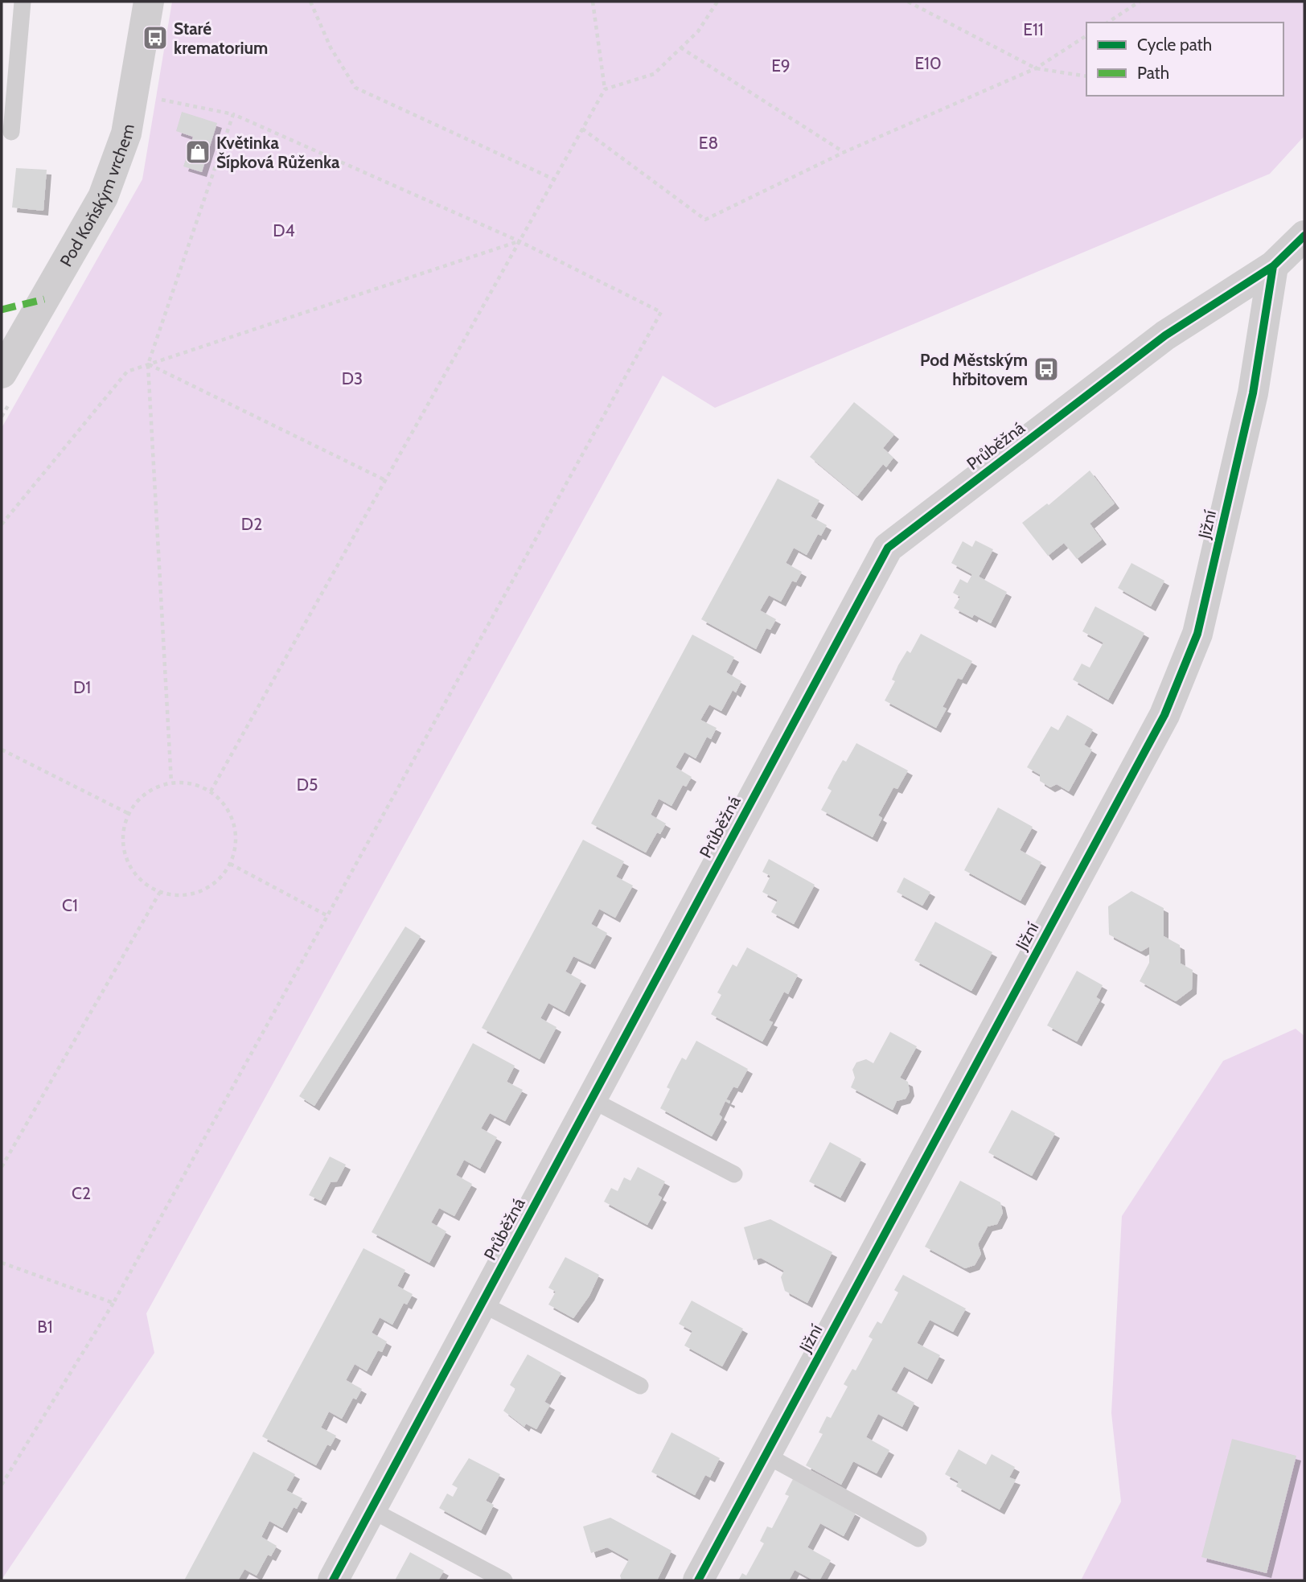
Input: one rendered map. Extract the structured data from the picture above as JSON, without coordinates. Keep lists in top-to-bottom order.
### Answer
{
  "streets": {
    "street": ["Pod Koňským vrchem", "Průběžná", "Jižní"]
  },
  "crossings": [
    ["Průběžná", "Jižní"]
  ],
  "parks": [
    "E11",
    "E10",
    "E9",
    "E8",
    "D4",
    "D3",
    "D2",
    "D1",
    "D5",
    "C1",
    "C2",
    "B1"
  ],
  "places": {
    "bus stop": ["Staré krematorium", "Pod Městským hřbitovem"],
    "shop": ["Květinka Šípková Růženka"]
  },
  "legend": ["Cycle path", "Path"]
}
